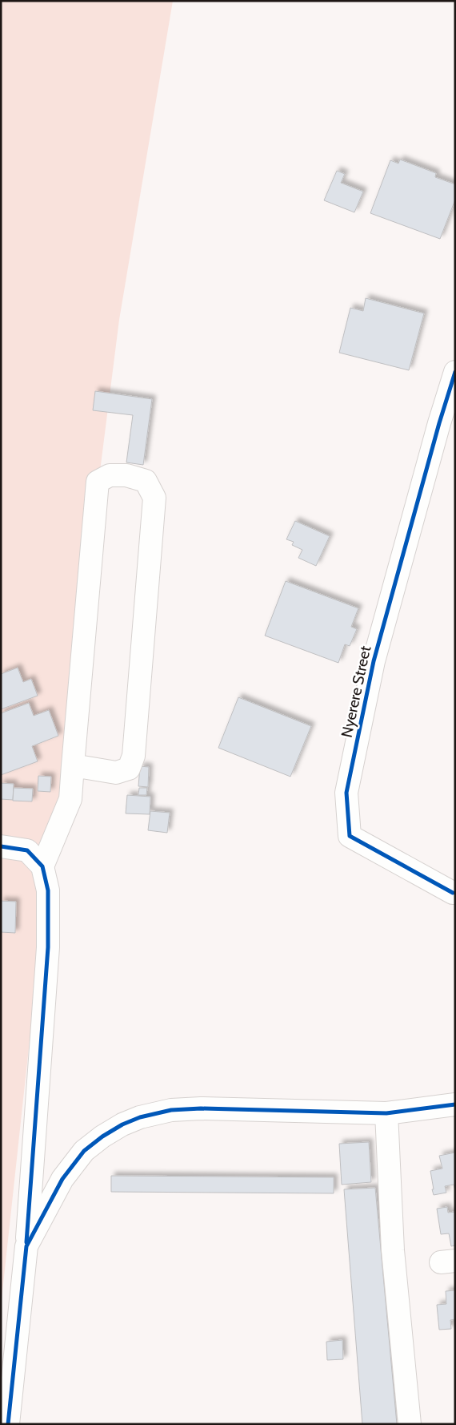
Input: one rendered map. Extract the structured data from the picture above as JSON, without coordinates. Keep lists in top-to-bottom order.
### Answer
{
  "streets": {
    "street": ["Nyerere Street"]
  }
}
